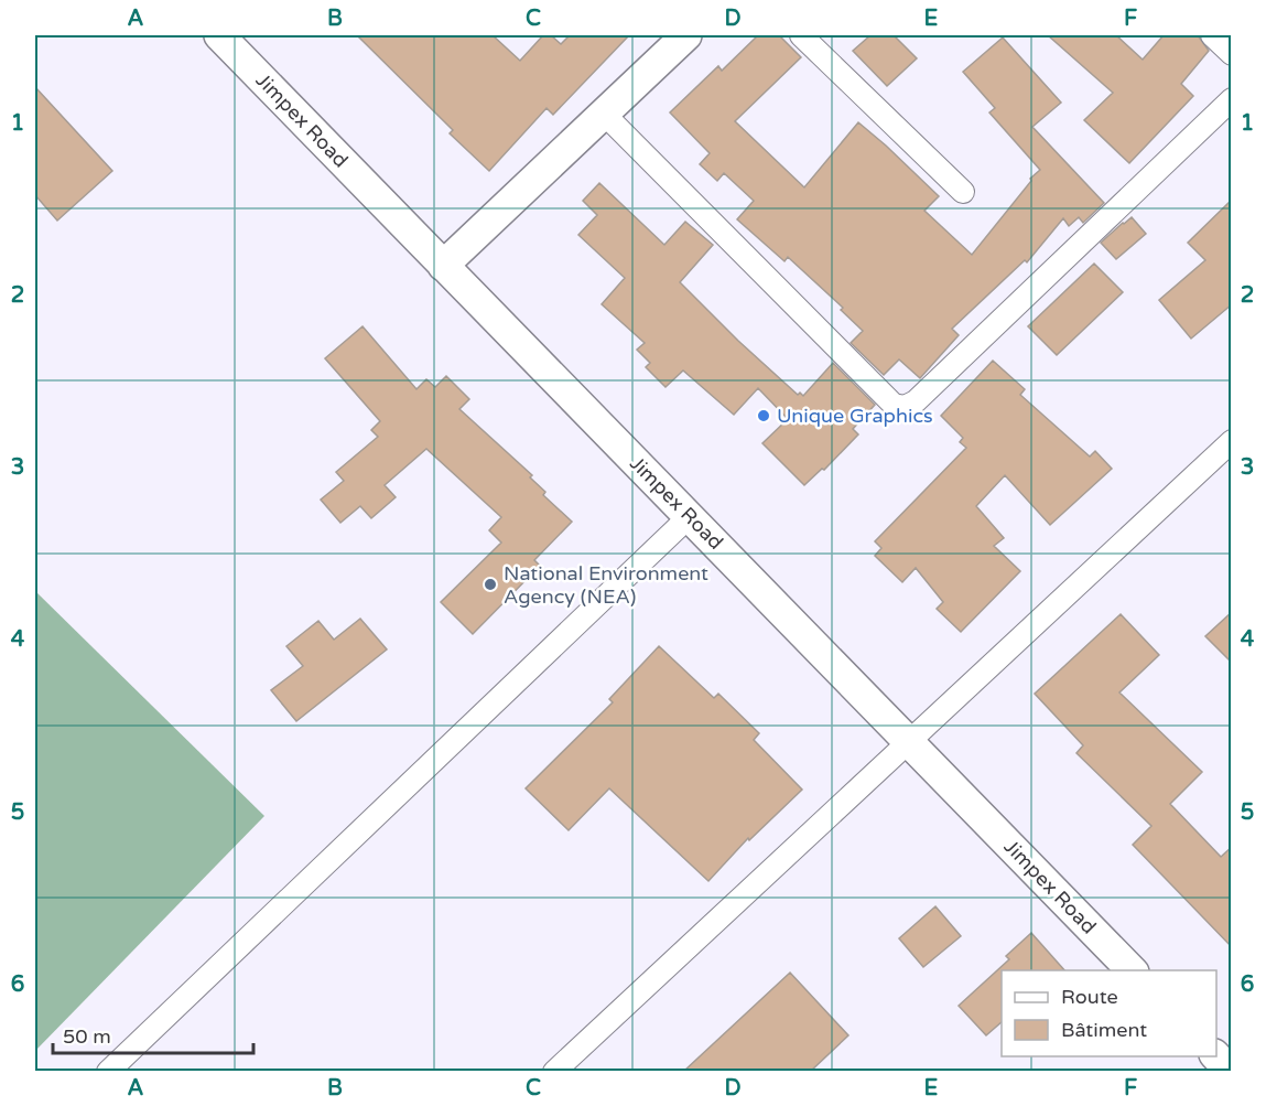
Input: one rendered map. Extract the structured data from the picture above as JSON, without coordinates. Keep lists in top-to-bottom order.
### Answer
{
  "streets": {
    "street": ["Jimpex Road"]
  },
  "places": ["Unique Graphics", "National Environment Agency (NEA)"],
  "legend": ["Route", "Bâtiment"],
  "scale_bar": "50 m",
  "grid": {
    "columns": [
      "A",
      "B",
      "C",
      "D",
      "E",
      "F"
    ],
    "rows": [
      "1",
      "2",
      "3",
      "4",
      "5",
      "6"
    ]
  }
}
